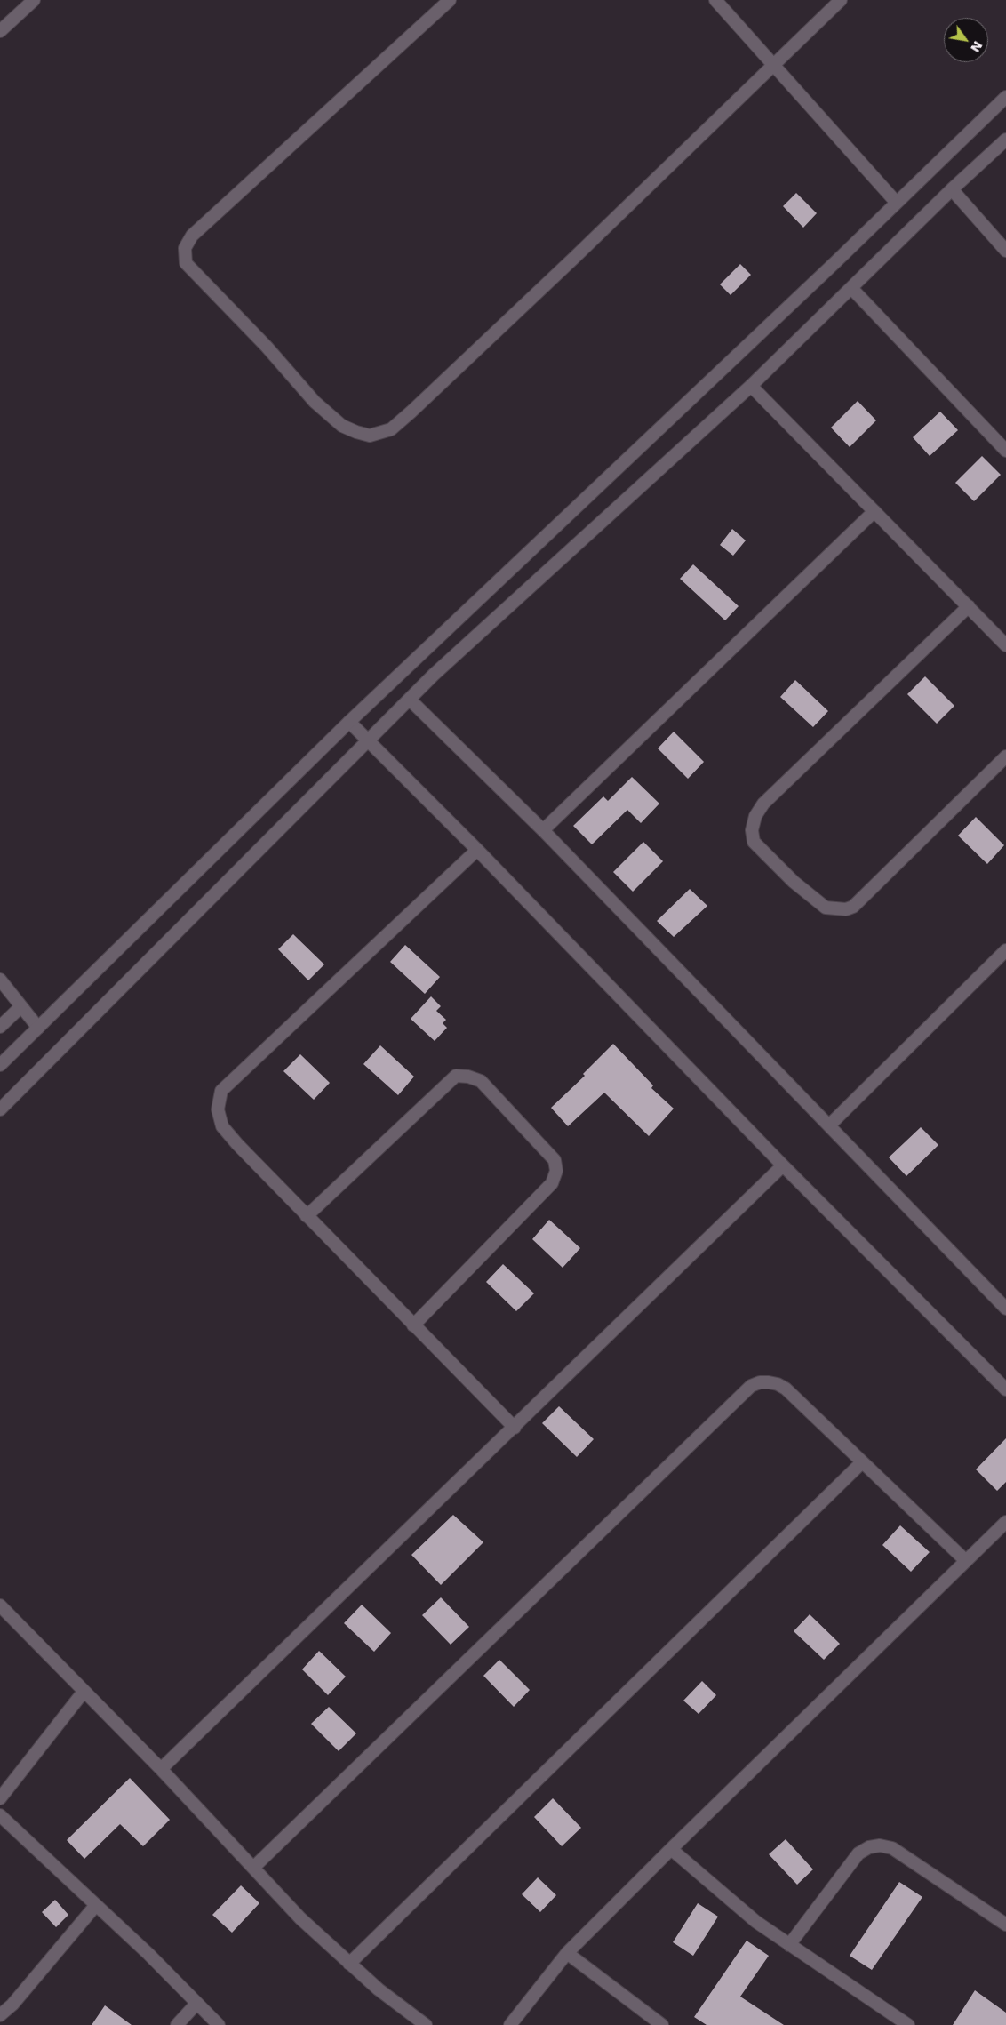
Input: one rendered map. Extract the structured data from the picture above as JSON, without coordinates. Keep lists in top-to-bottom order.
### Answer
{
  "north": "bottom right"
}
